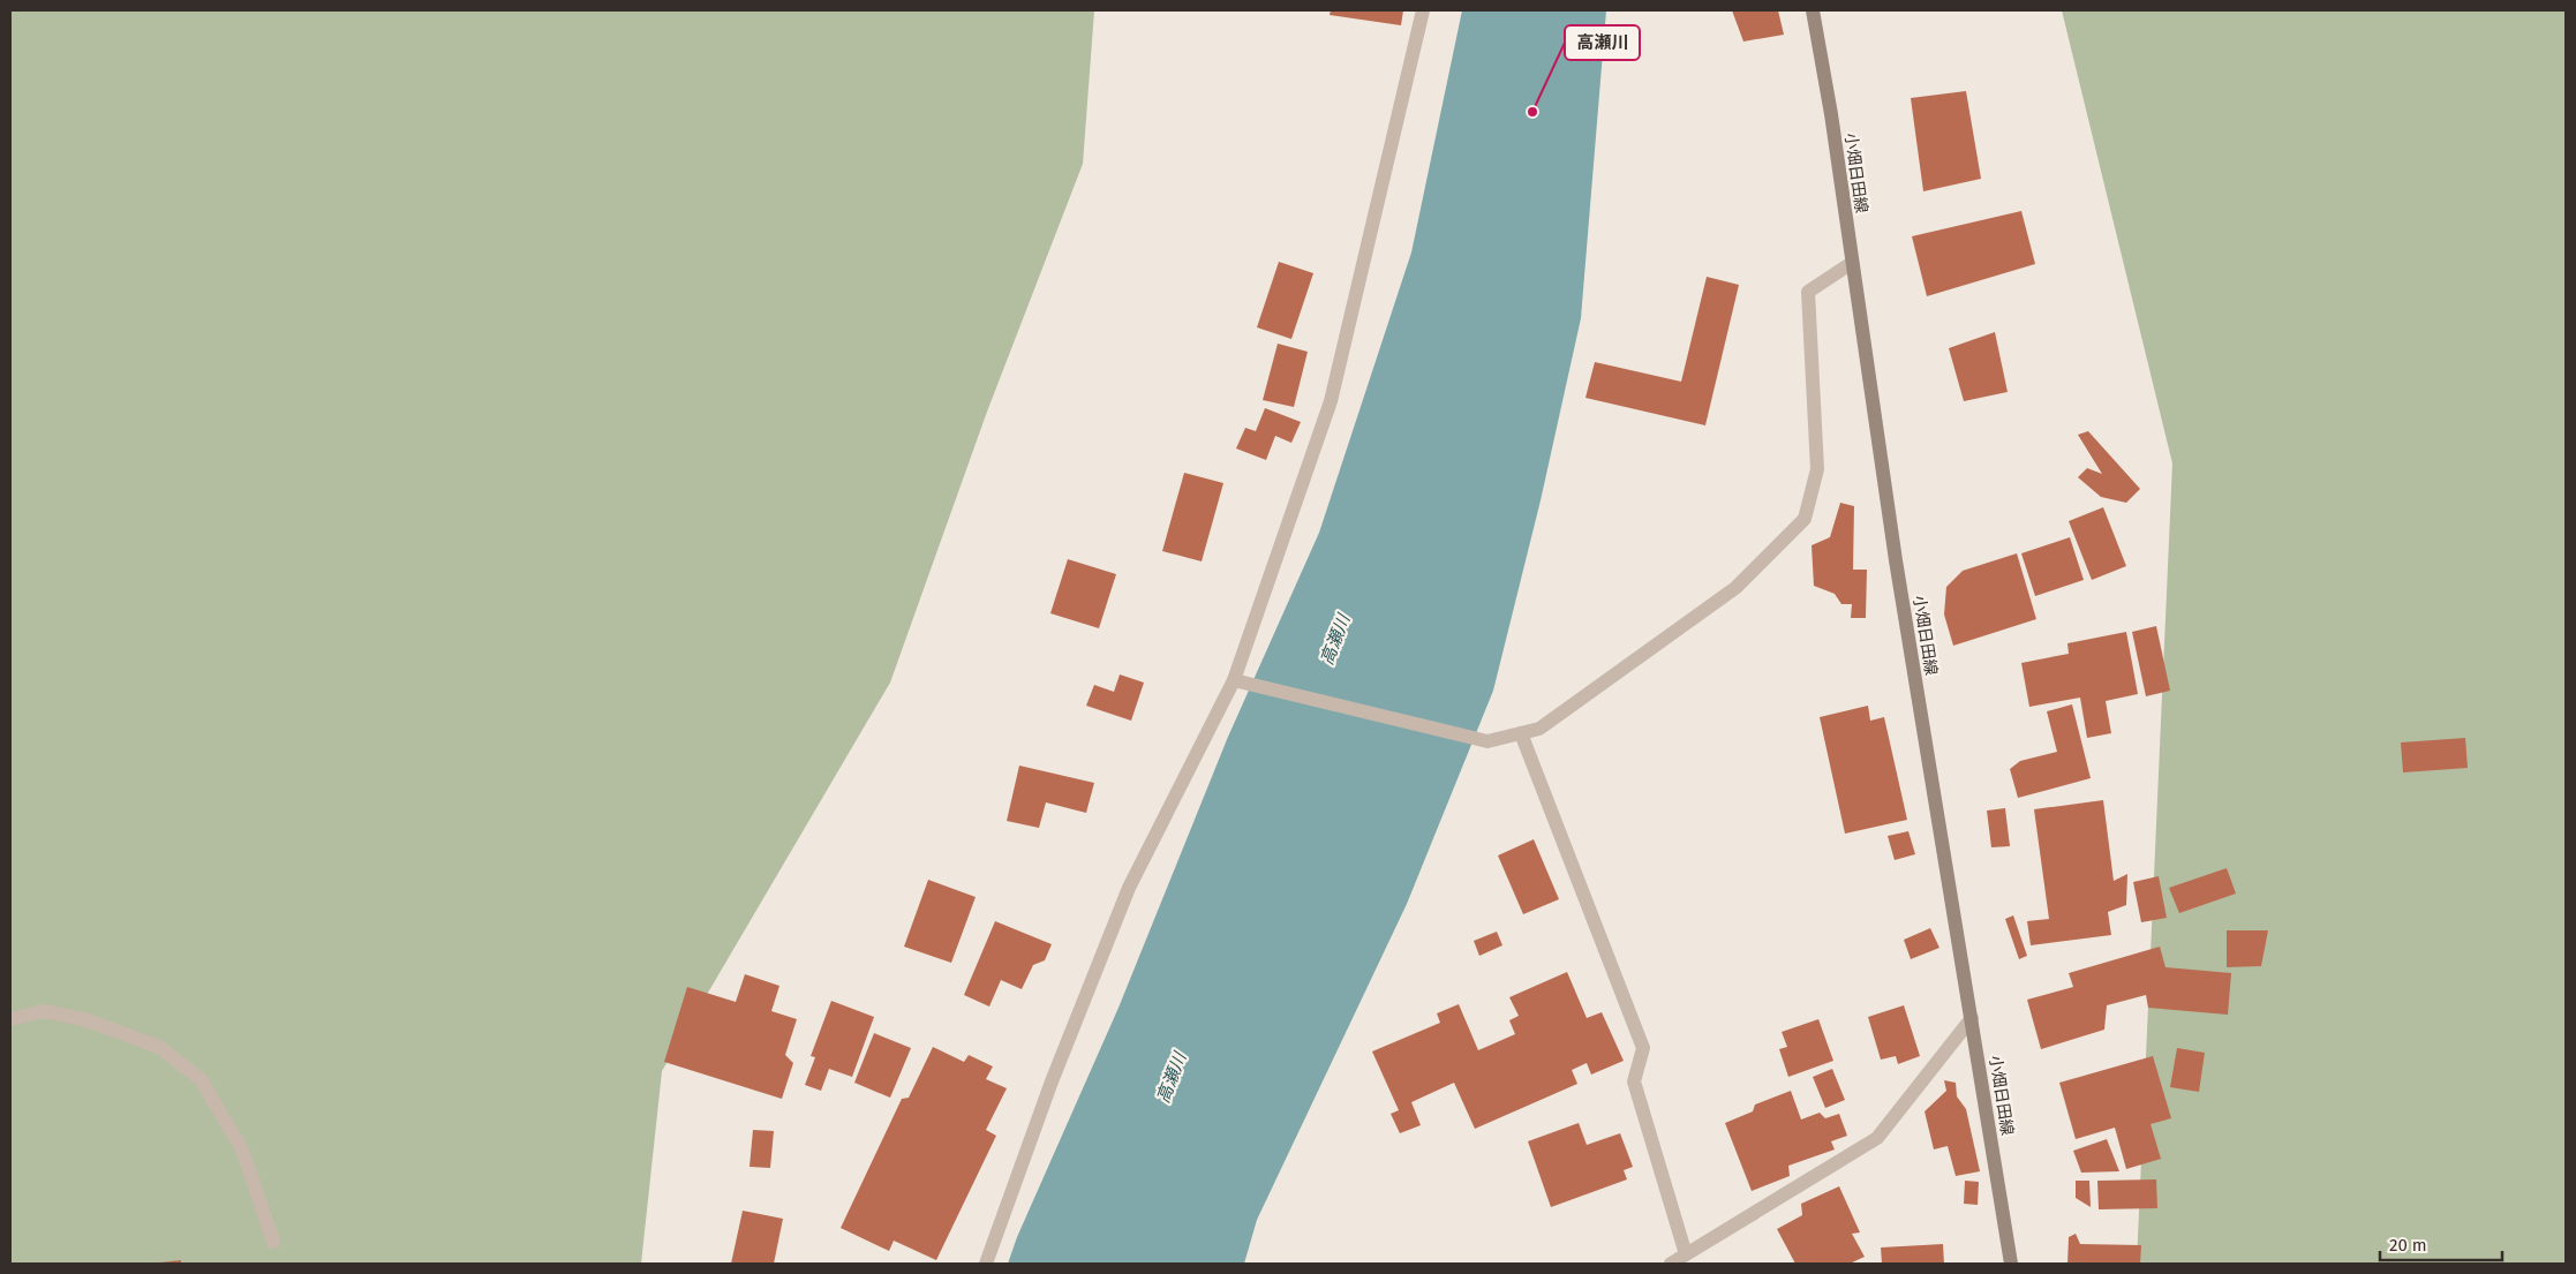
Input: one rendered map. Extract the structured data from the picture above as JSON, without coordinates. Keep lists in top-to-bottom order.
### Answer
{
  "streets": {
    "main road": ["小畑日田線"]
  },
  "water": ["高瀬川"],
  "places": ["高瀬川"],
  "scale_bar": "20 m"
}
